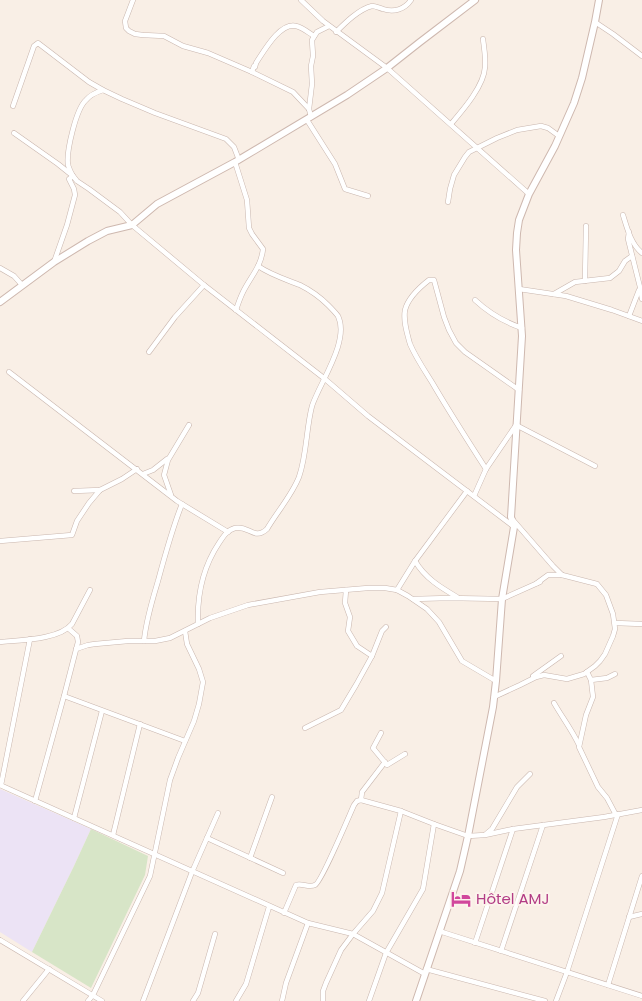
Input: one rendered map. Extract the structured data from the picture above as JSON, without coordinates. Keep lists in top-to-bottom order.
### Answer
{
  "places": {
    "hotel": ["Hôtel AMJ"]
  }
}
